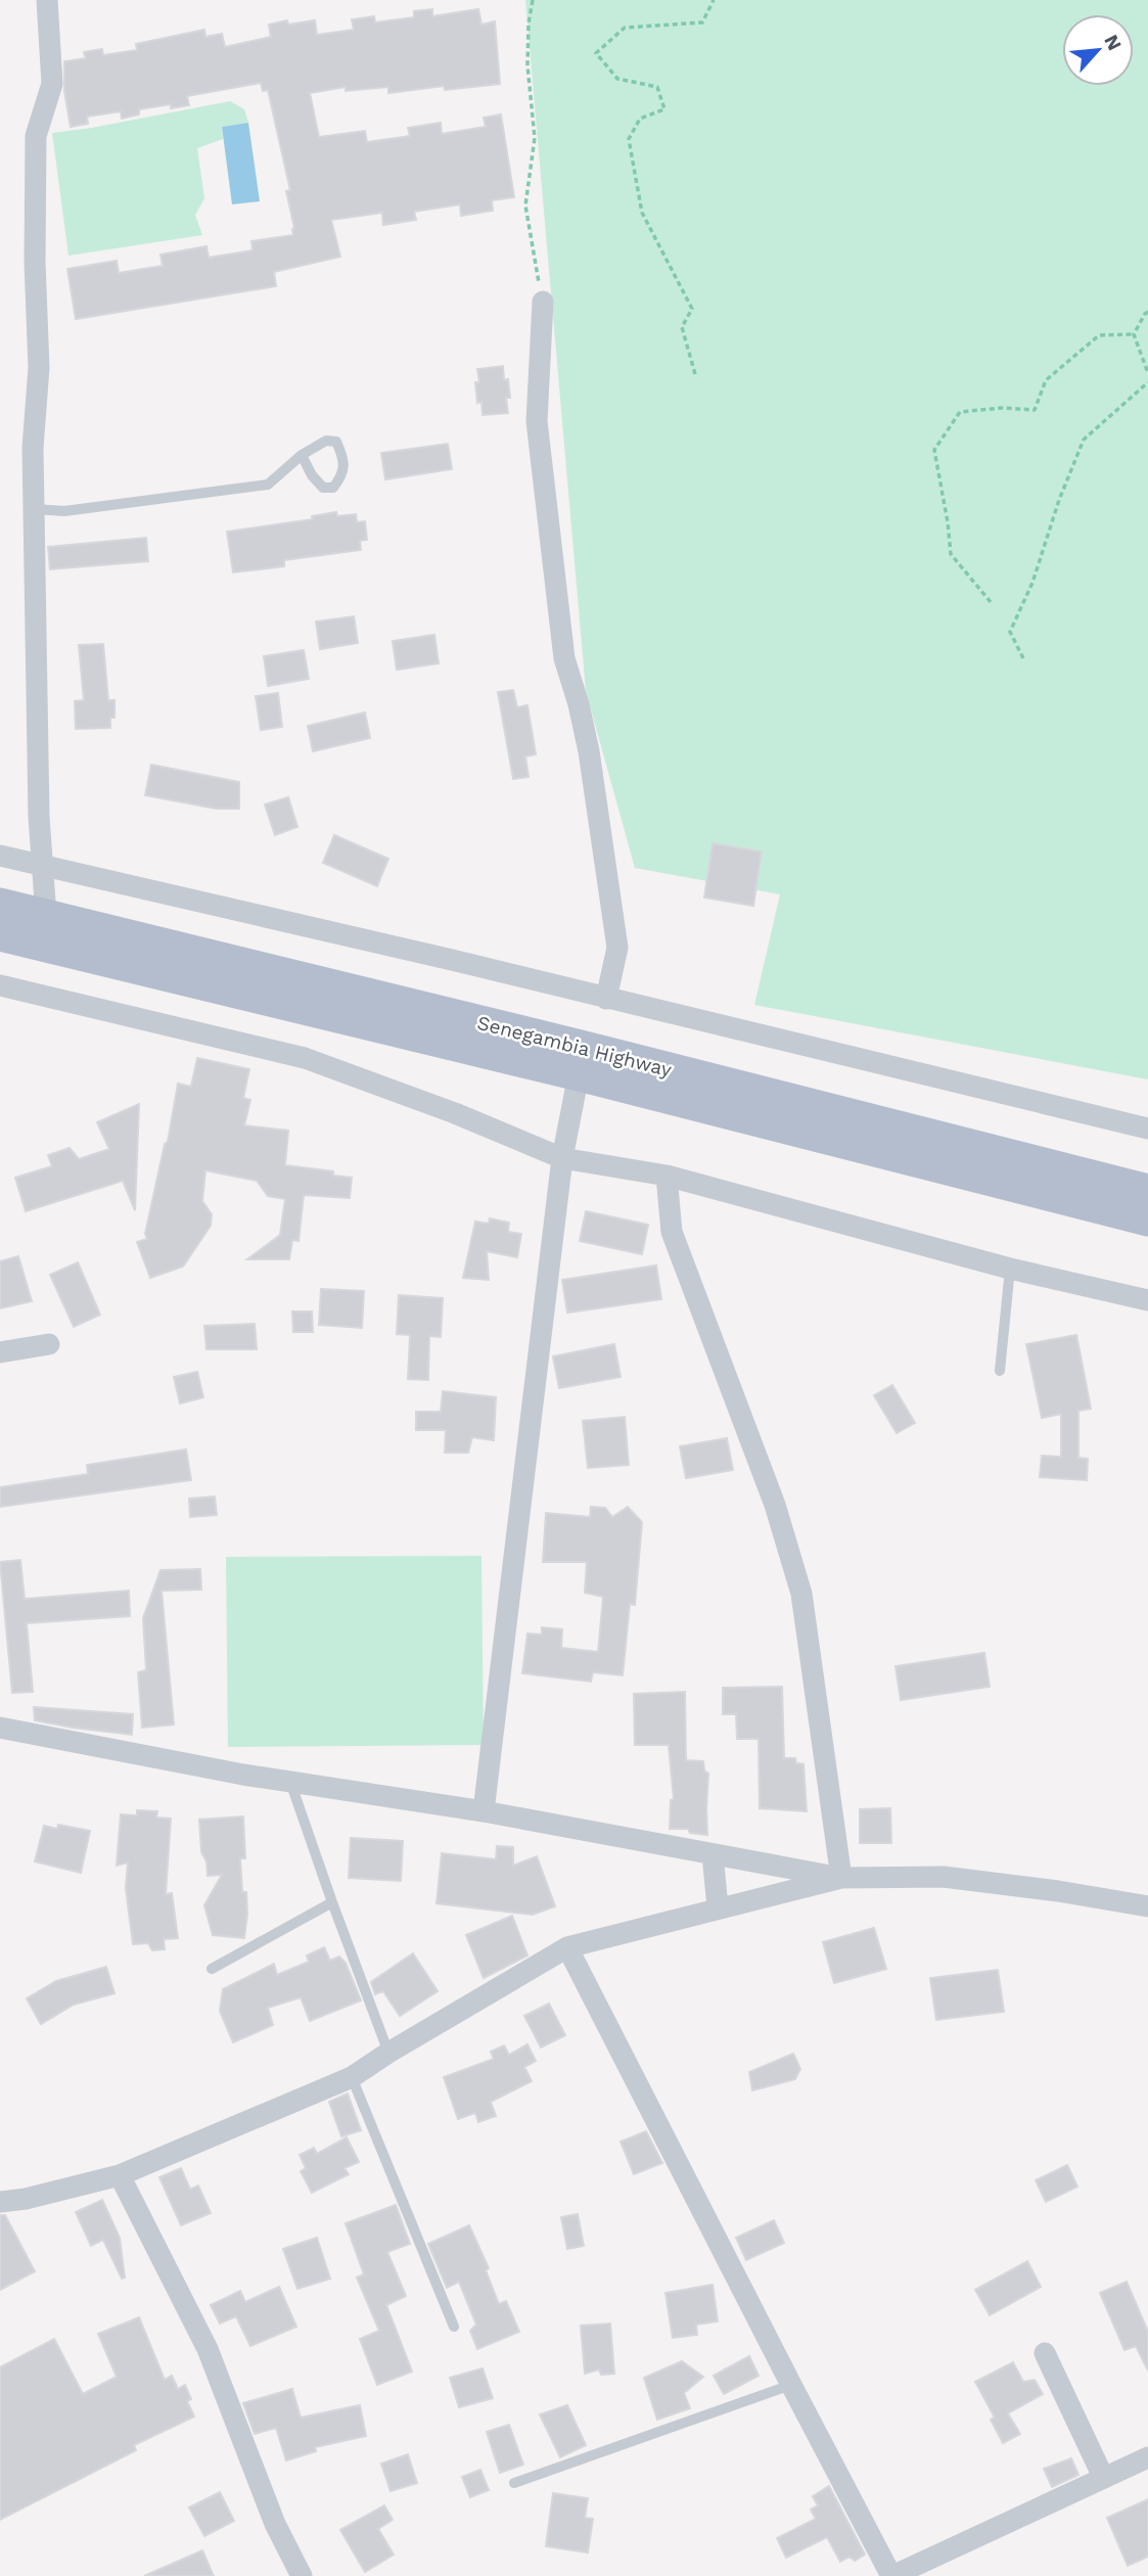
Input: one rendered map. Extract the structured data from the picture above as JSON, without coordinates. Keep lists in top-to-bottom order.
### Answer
{
  "streets": {
    "main road": ["Senegambia Highway"]
  },
  "north": "top right"
}
